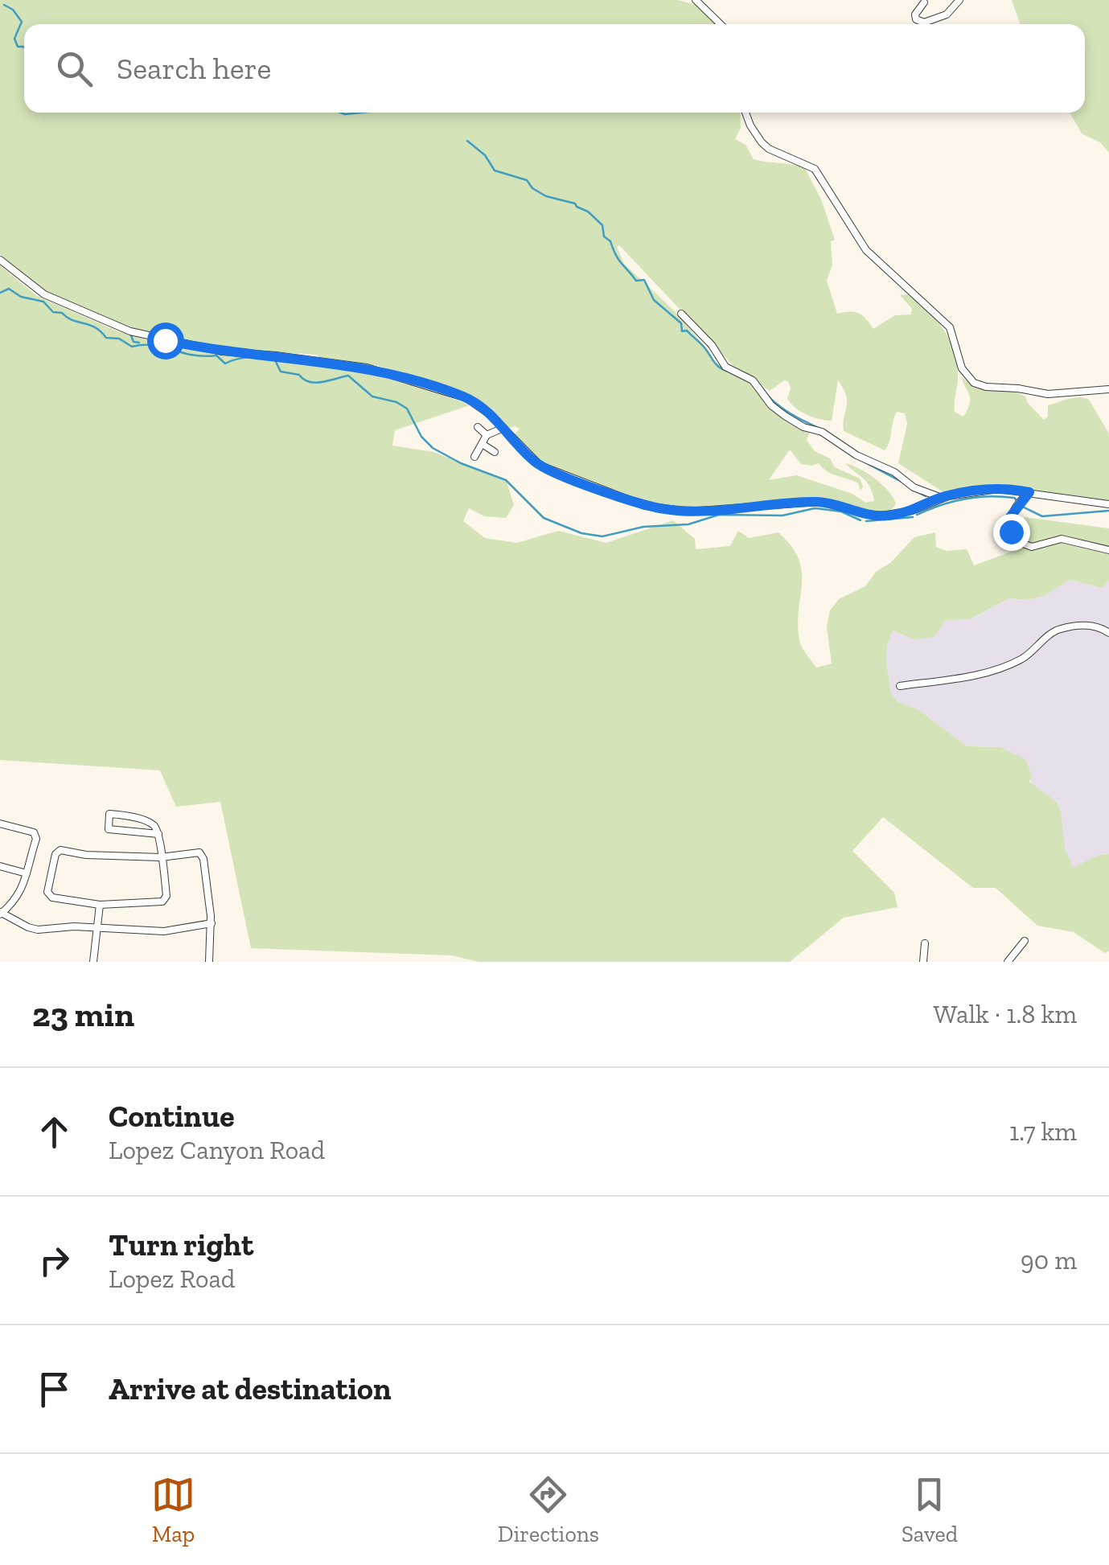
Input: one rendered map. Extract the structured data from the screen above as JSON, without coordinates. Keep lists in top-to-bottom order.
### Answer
{
  "page": {
    "search": "Search here",
    "heading": ["23 min", "Walk · 1.8 km"],
    "list": [
      ["Continue", "Lopez Canyon Road", "1.7 km"],
      ["Turn right", "Lopez Road", "90 m"],
      "Arrive at destination"
    ],
    "nav": ["Map", "Directions", "Saved"]
  }
}
